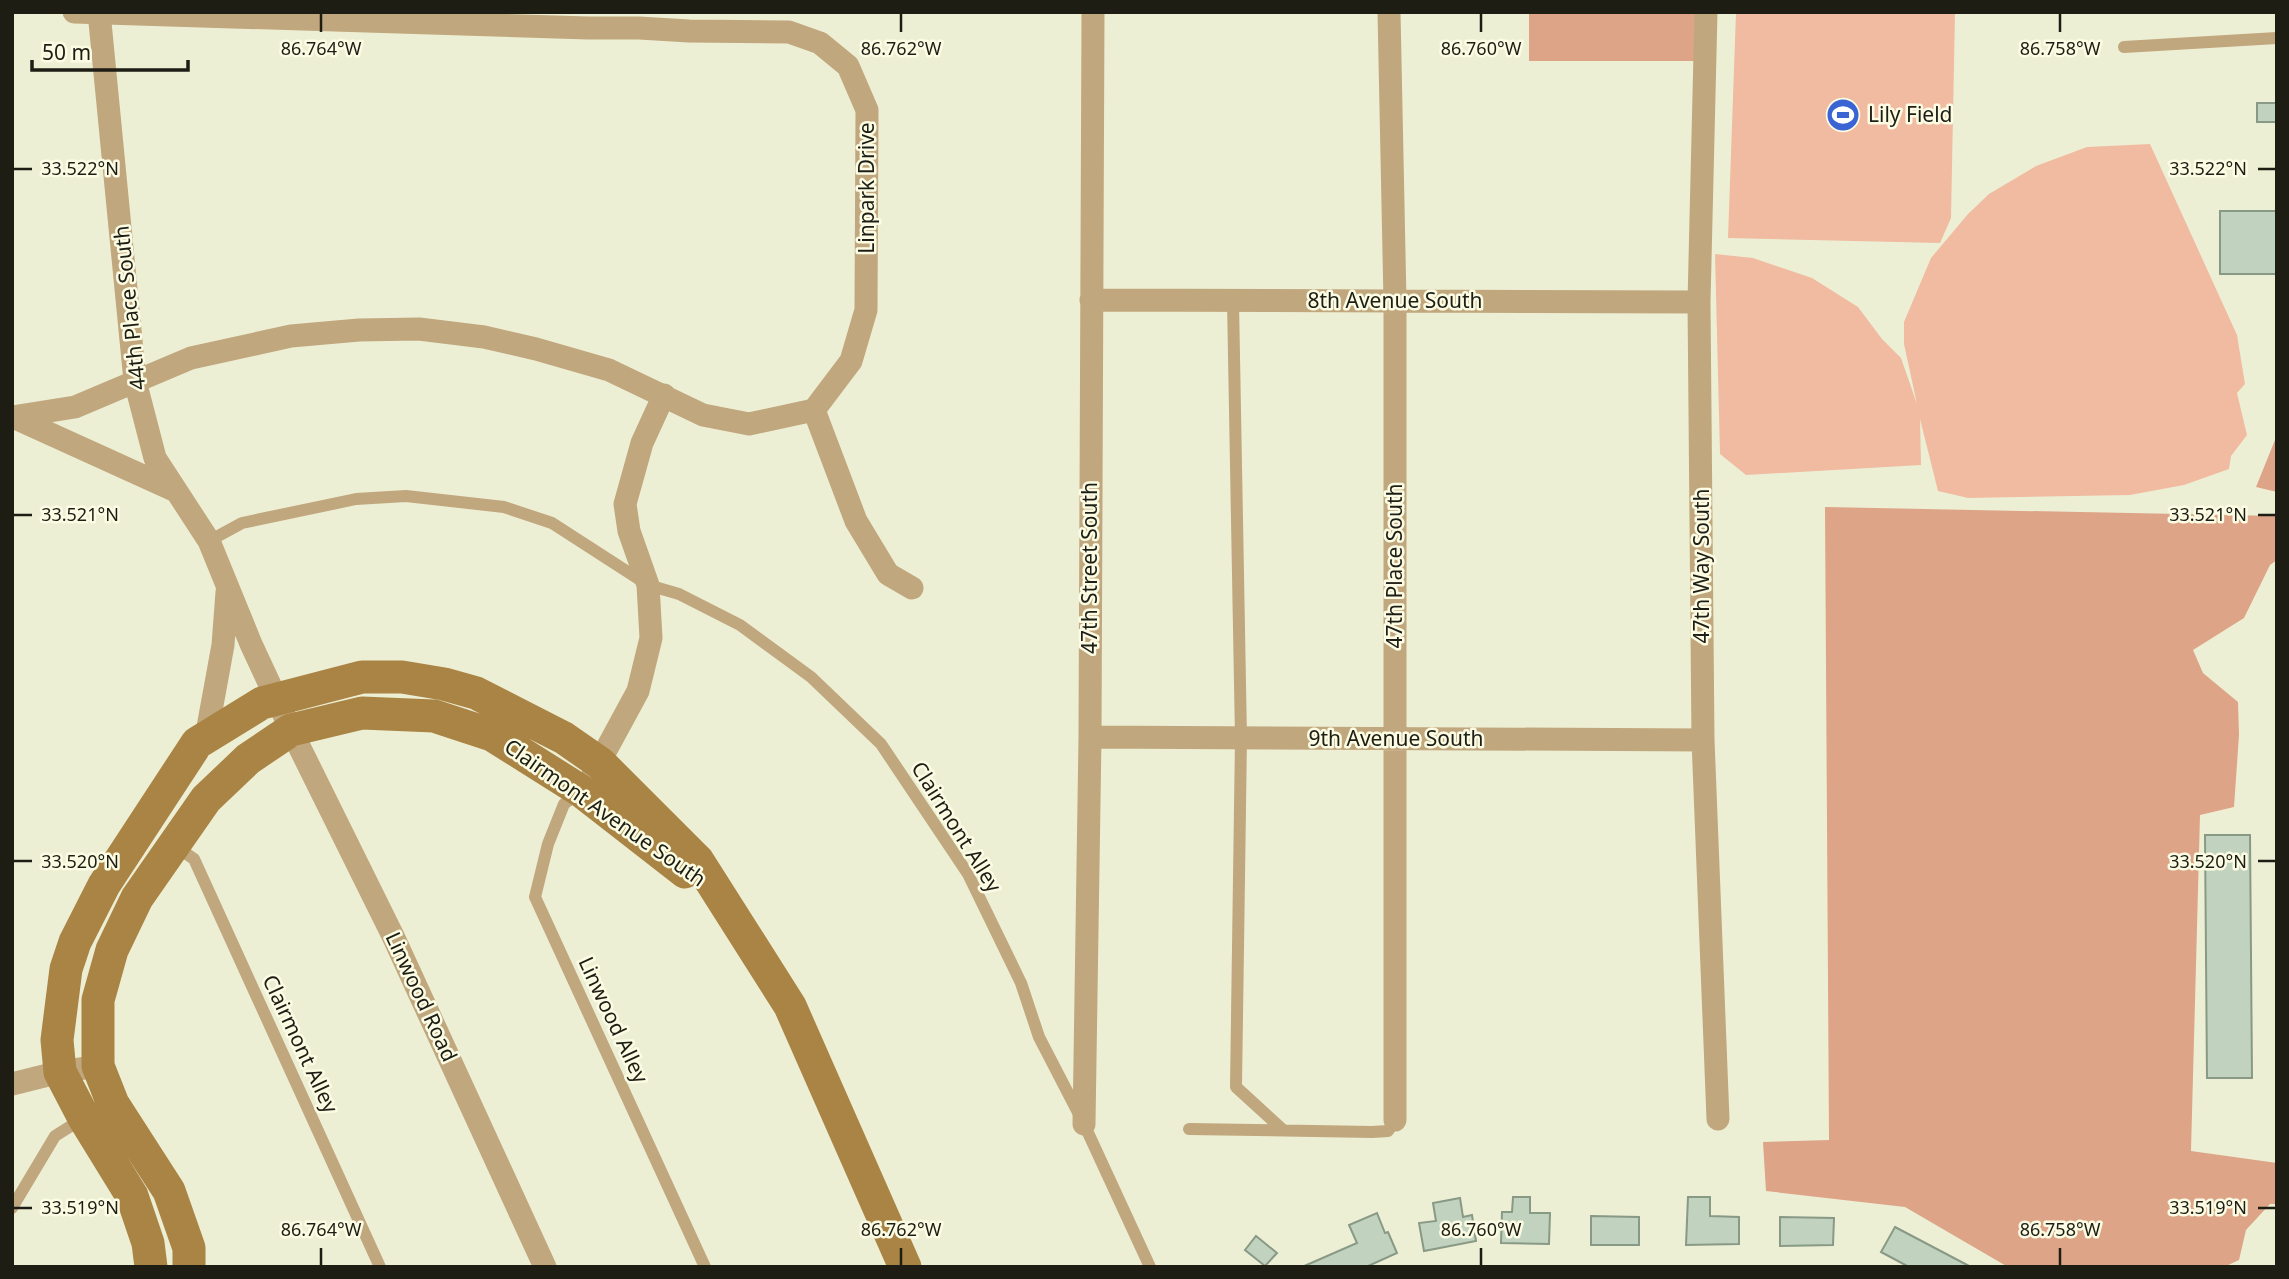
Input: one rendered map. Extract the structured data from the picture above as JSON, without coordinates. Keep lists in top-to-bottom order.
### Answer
{
  "streets": {
    "street": [
      "Linpark Drive",
      "8th Avenue South",
      "44th Place South",
      "47th Place South",
      "47th Way South",
      "47th Street South",
      "9th Avenue South",
      "Clairmont Avenue South",
      "Linwood Road"
    ],
    "lane": ["Clairmont Alley", "Linwood Alley"]
  },
  "crossings": [
    ["Linpark Drive", "44th Place South"],
    ["8th Avenue South", "47th Place South"],
    ["8th Avenue South", "47th Way South"],
    ["8th Avenue South", "47th Street South"],
    ["44th Place South", "Clairmont Avenue South"],
    ["44th Place South", "Clairmont Alley"],
    ["44th Place South", "Linwood Road"],
    ["47th Place South", "9th Avenue South"],
    ["47th Way South", "9th Avenue South"],
    ["47th Street South", "9th Avenue South"],
    ["47th Street South", "Clairmont Alley"],
    ["Clairmont Avenue South", "Clairmont Alley"],
    ["Clairmont Avenue South", "Linwood Road"],
    ["Clairmont Avenue South", "Linwood Alley"]
  ],
  "places": {
    "sports": ["Lily Field"]
  },
  "scale_bar": "50 m",
  "coordinates": [
    "86.764°W",
    "86.762°W",
    "86.760°W",
    "86.758°W",
    "33.522°N",
    "33.521°N",
    "33.520°N",
    "33.519°N"
  ]
}
